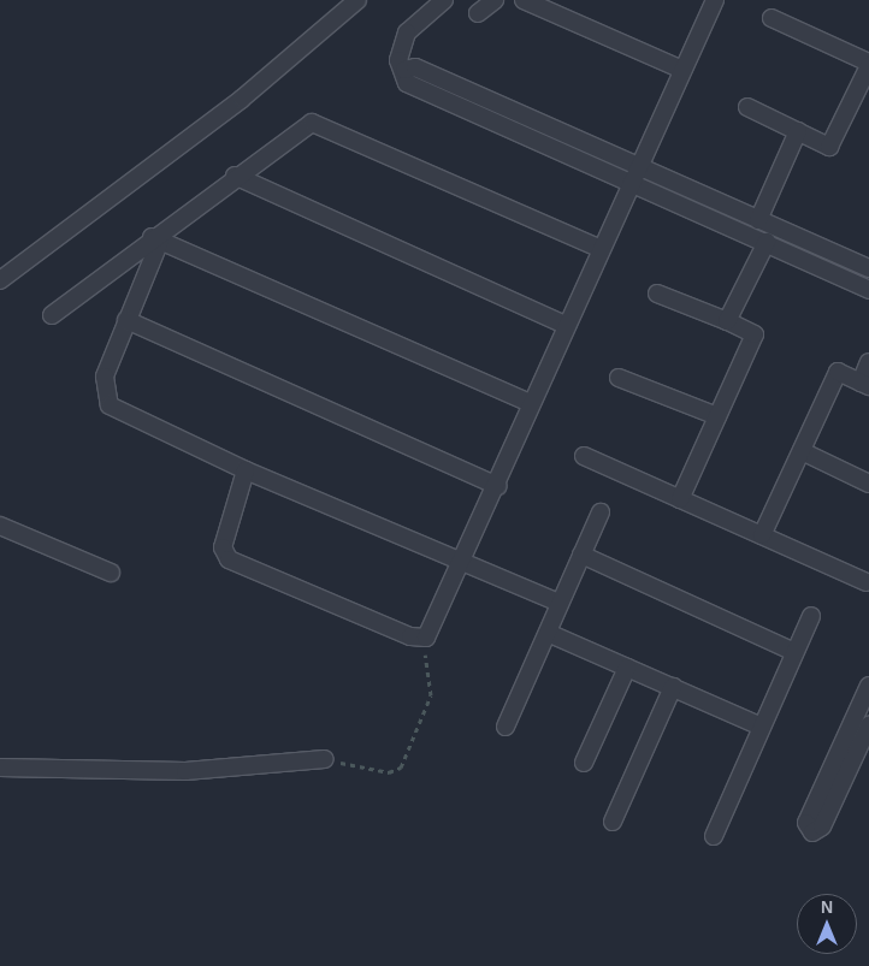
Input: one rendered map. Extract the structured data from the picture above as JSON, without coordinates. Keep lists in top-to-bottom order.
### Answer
{
  "north": "top"
}
